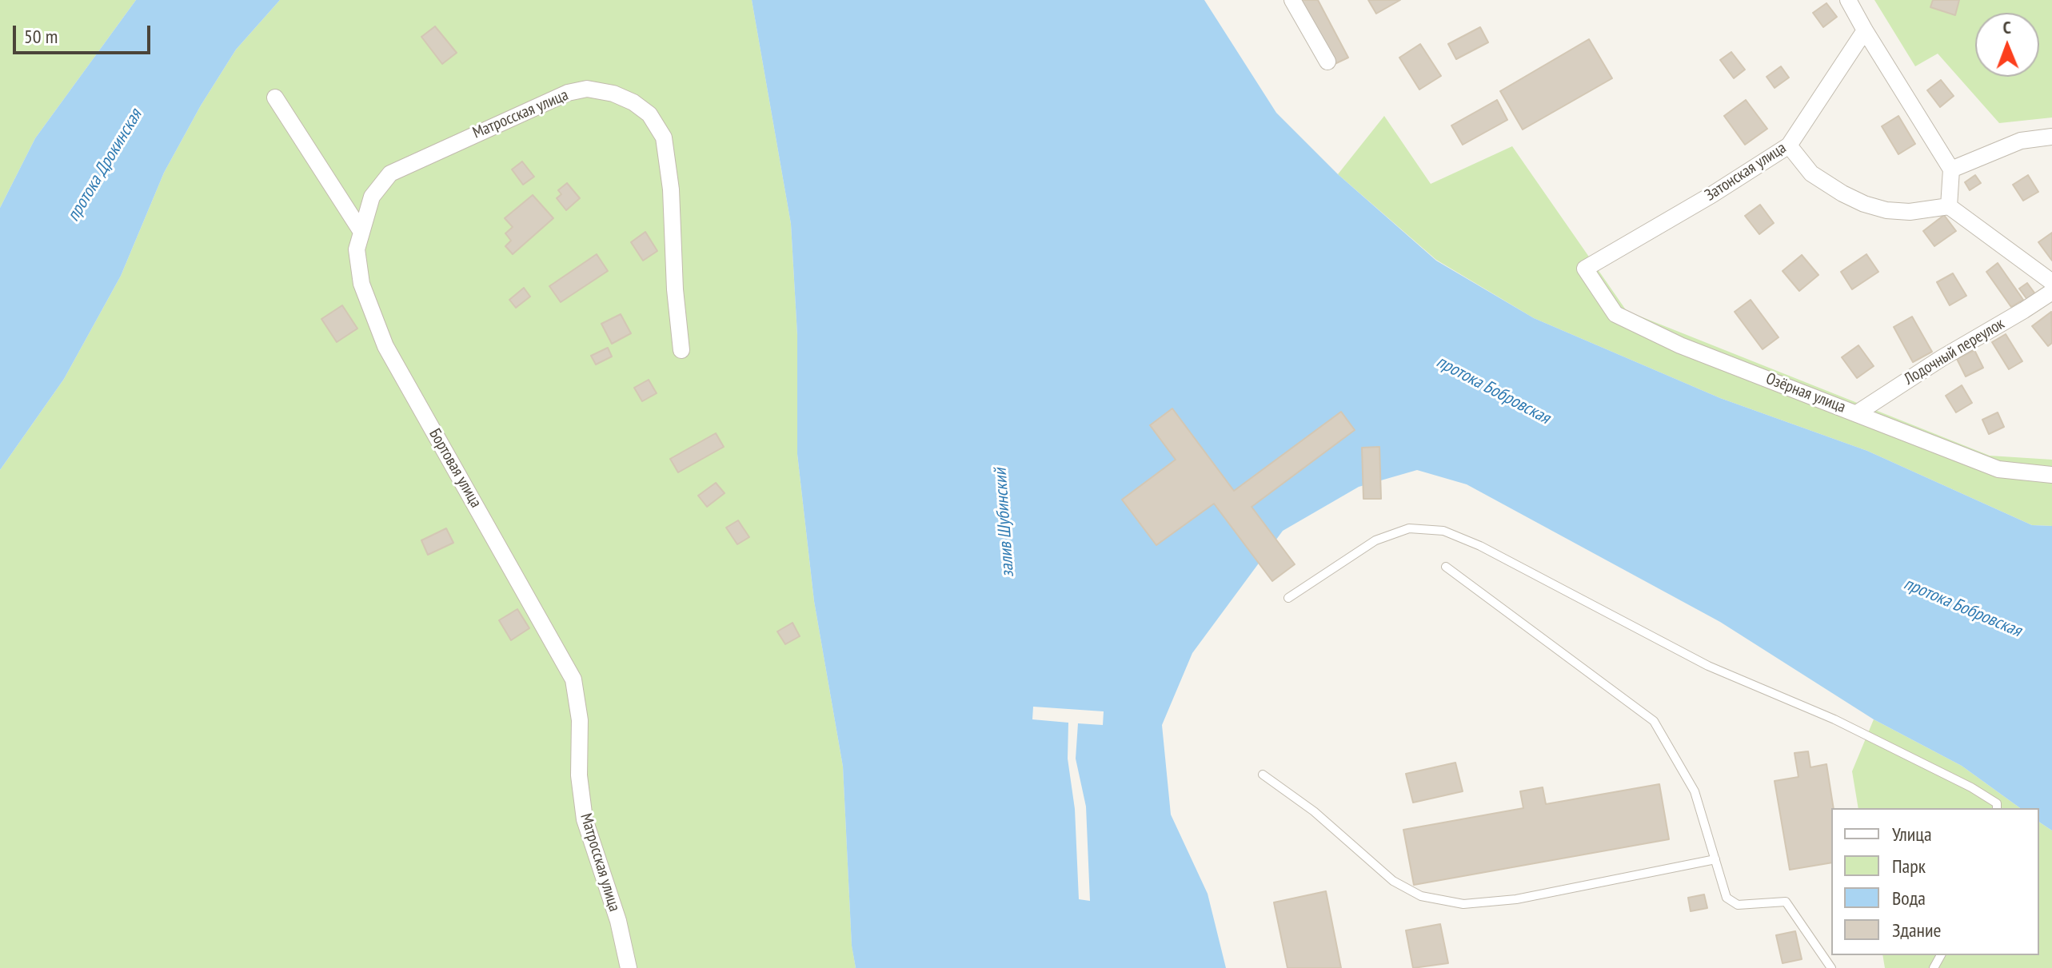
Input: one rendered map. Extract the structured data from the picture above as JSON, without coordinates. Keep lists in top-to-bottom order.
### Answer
{
  "streets": {
    "street": [
      "Матросская улица",
      "Затонская улица",
      "Лодочный переулок",
      "Озёрная улица",
      "Бортовая улица"
    ]
  },
  "crossings": [
    ["Матросская улица", "Бортовая улица"],
    ["Затонская улица", "Озёрная улица"],
    ["Лодочный переулок", "Озёрная улица"]
  ],
  "water": ["протока Дрокинская", "протока Бобровская", "залив Шубинский"],
  "legend": [
    "Улица",
    "Парк",
    "Вода",
    "Здание"
  ],
  "scale_bar": "50 m",
  "north": "top"
}
